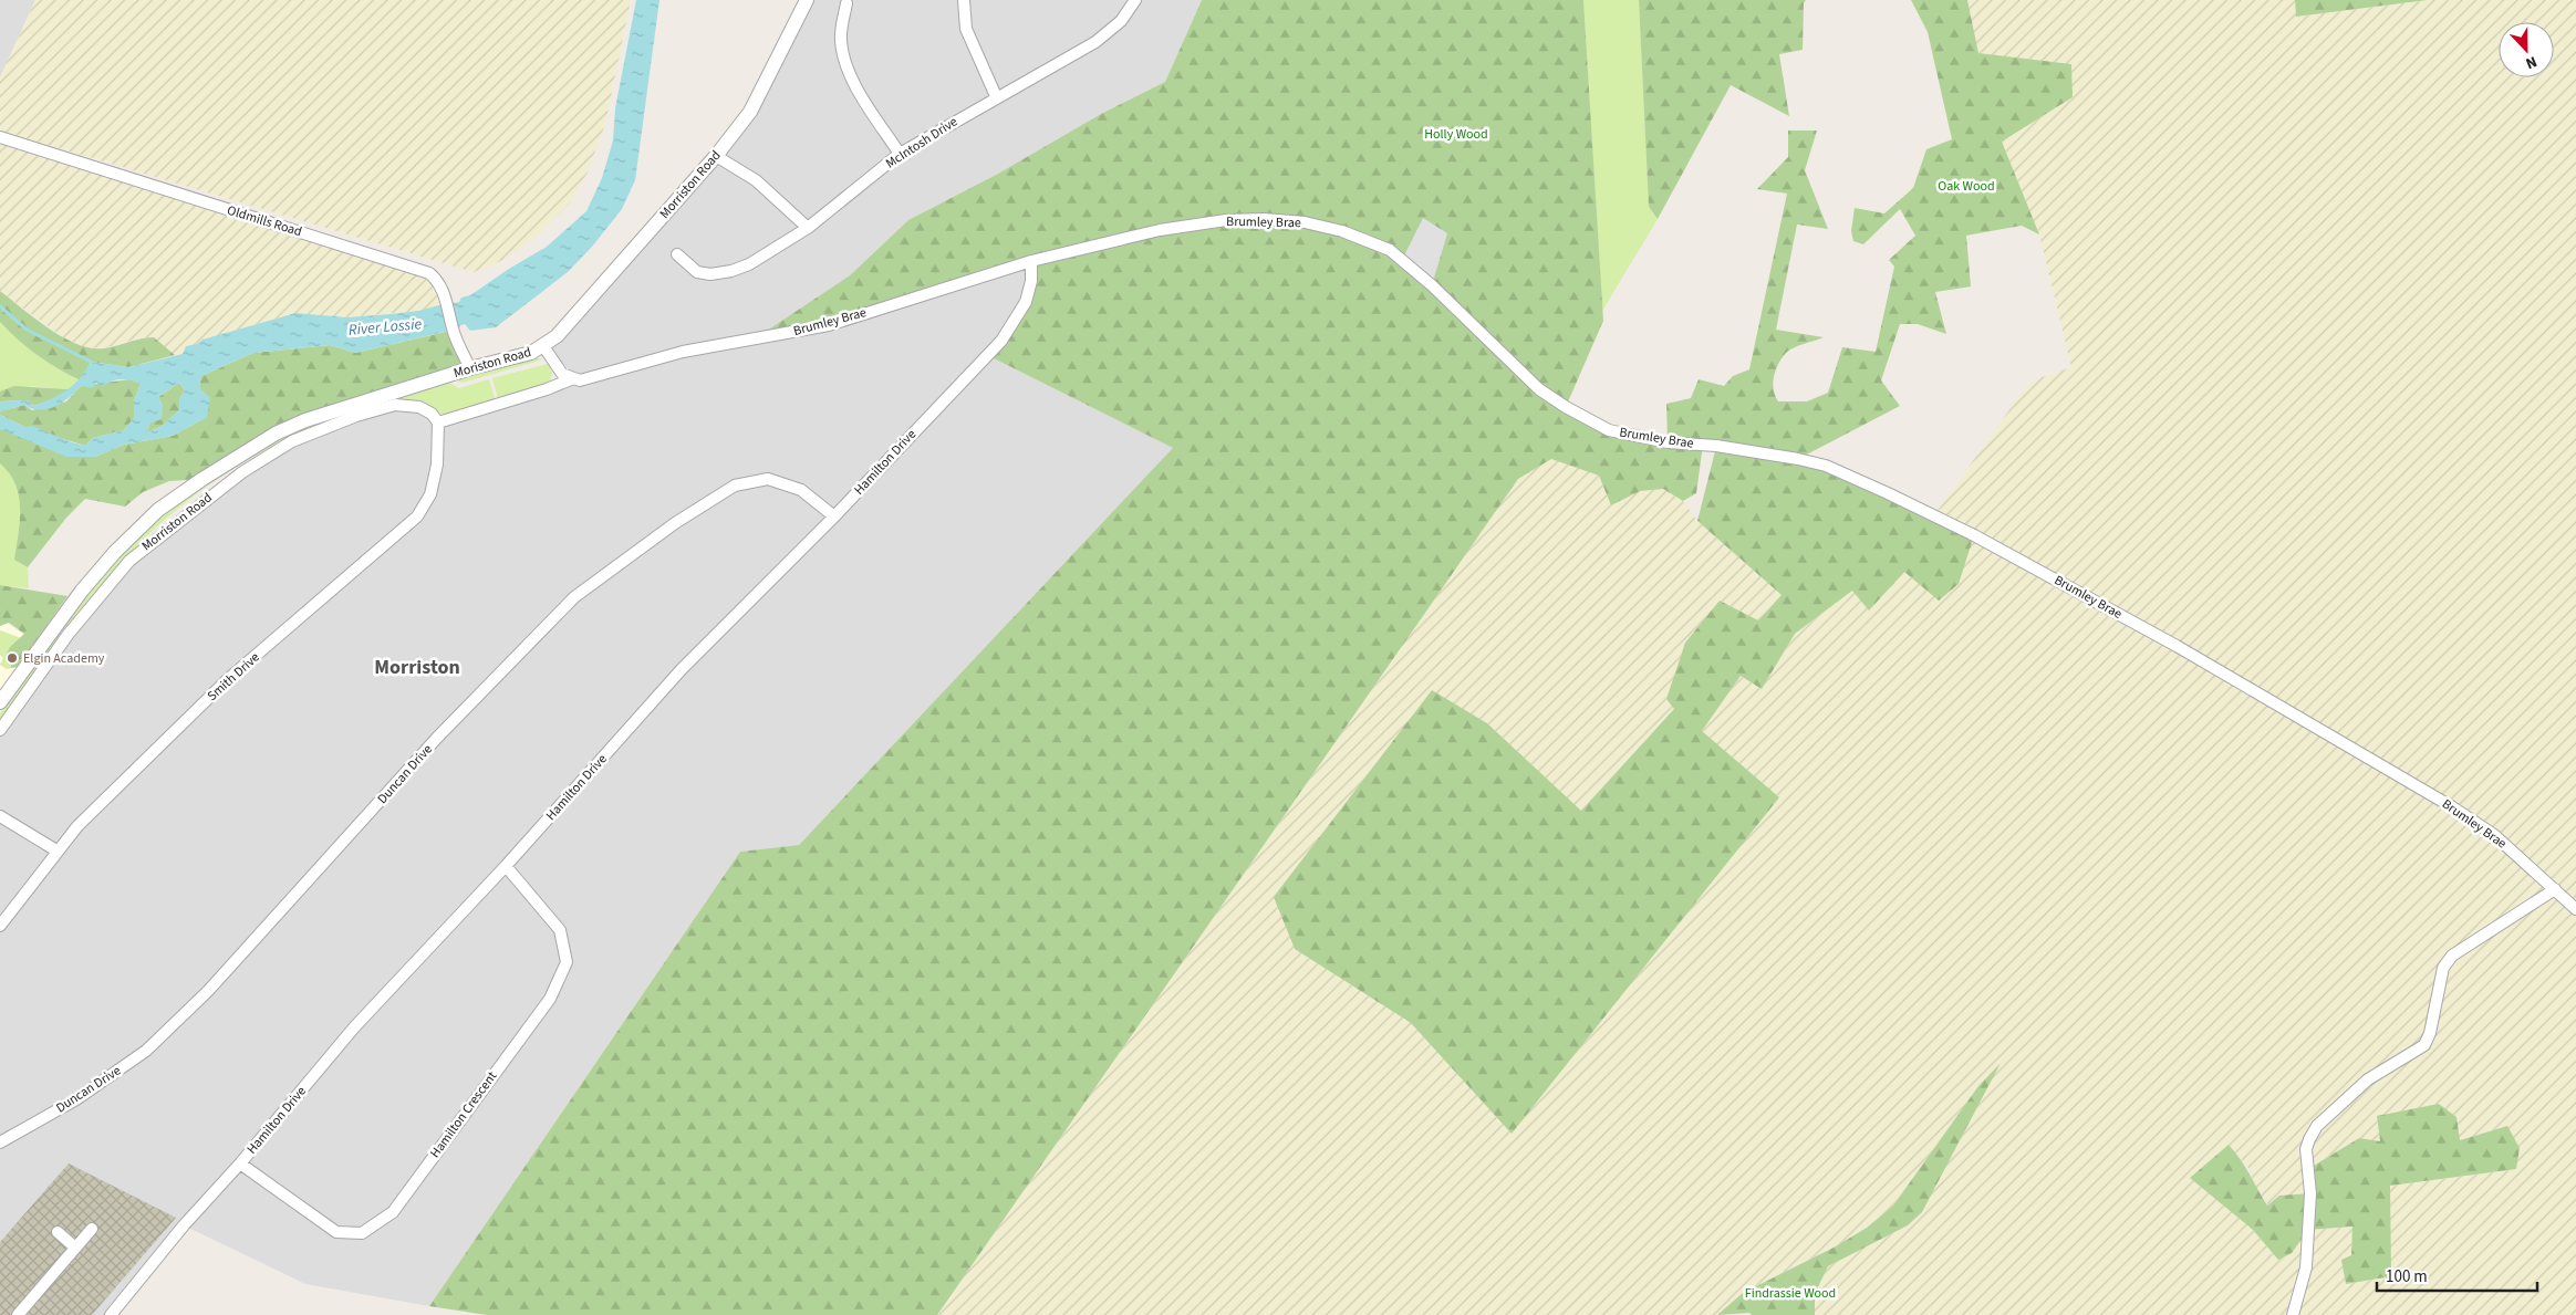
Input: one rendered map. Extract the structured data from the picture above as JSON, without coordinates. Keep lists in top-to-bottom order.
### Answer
{
  "streets": {
    "street": [
      "McIntosh Drive",
      "Morriston Road",
      "Oldmills Road",
      "Brumley Brae",
      "Moriston Road",
      "Hamilton Drive",
      "Smith Drive",
      "Duncan Drive",
      "Hamilton Crescent"
    ]
  },
  "crossings": [
    ["Morriston Road", "Moriston Road"],
    ["Morriston Road", "Smith Drive"],
    ["Oldmills Road", "Moriston Road"],
    ["Brumley Brae", "Moriston Road"],
    ["Brumley Brae", "Hamilton Drive"],
    ["Hamilton Drive", "Duncan Drive"],
    ["Hamilton Drive", "Hamilton Crescent"]
  ],
  "districts": ["Morriston"],
  "water": ["River Lossie"],
  "parks": ["Holly Wood", "Oak Wood", "Findrassie Wood"],
  "places": ["Elgin Academy"],
  "scale_bar": "100 m",
  "north": "bottom"
}
